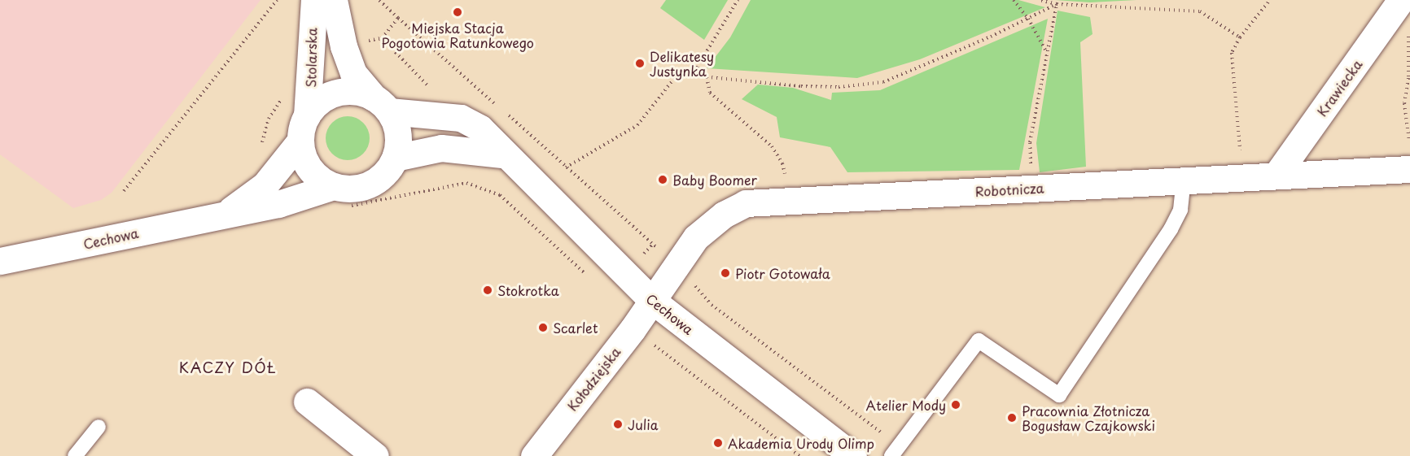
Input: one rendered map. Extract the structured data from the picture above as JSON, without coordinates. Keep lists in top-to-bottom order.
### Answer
{
  "streets": {
    "street": [
      "Stolarska",
      "Krawiecka",
      "Robotnicza",
      "Cechowa",
      "Kołodziejska"
    ]
  },
  "crossings": [
    ["Stolarska", "Cechowa"],
    ["Krawiecka", "Robotnicza"],
    ["Robotnicza", "Cechowa"],
    ["Robotnicza", "Kołodziejska"],
    ["Cechowa", "Kołodziejska"]
  ],
  "districts": ["KACZY DÓŁ"],
  "places": [
    "Miejska Stacja Pogotowia Ratunkowego",
    "Delikatesy Justynka",
    "Baby Boomer",
    "Piotr Gotowała",
    "Stokrotka",
    "Scarlet",
    "Atelier Mody",
    "Pracownia Złotnicza Bogusław Czajkowski",
    "Julia",
    "Akademia Urody Olimp"
  ]
}
